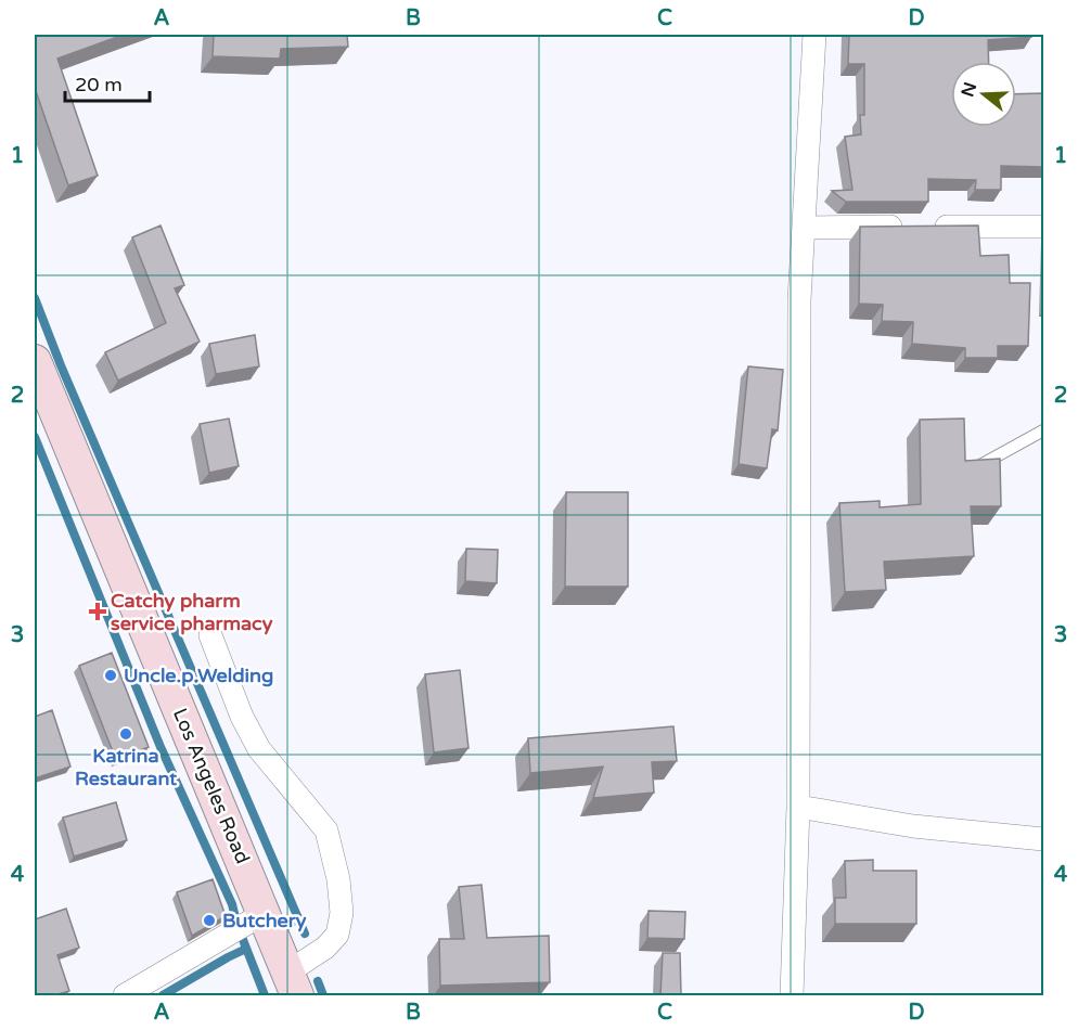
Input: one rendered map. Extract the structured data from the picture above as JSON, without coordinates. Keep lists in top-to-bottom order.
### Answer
{
  "streets": {
    "main road": ["Los Angeles Road"]
  },
  "places": {
    "health": ["Catchy pharm service pharmacy"],
    "other": ["Uncle.p.Welding", "Katrina Restaurant", "Butchery"]
  },
  "scale_bar": "20 m",
  "north": "left",
  "grid": {
    "columns": [
      "A",
      "B",
      "C",
      "D"
    ],
    "rows": [
      "1",
      "2",
      "3",
      "4"
    ]
  }
}
